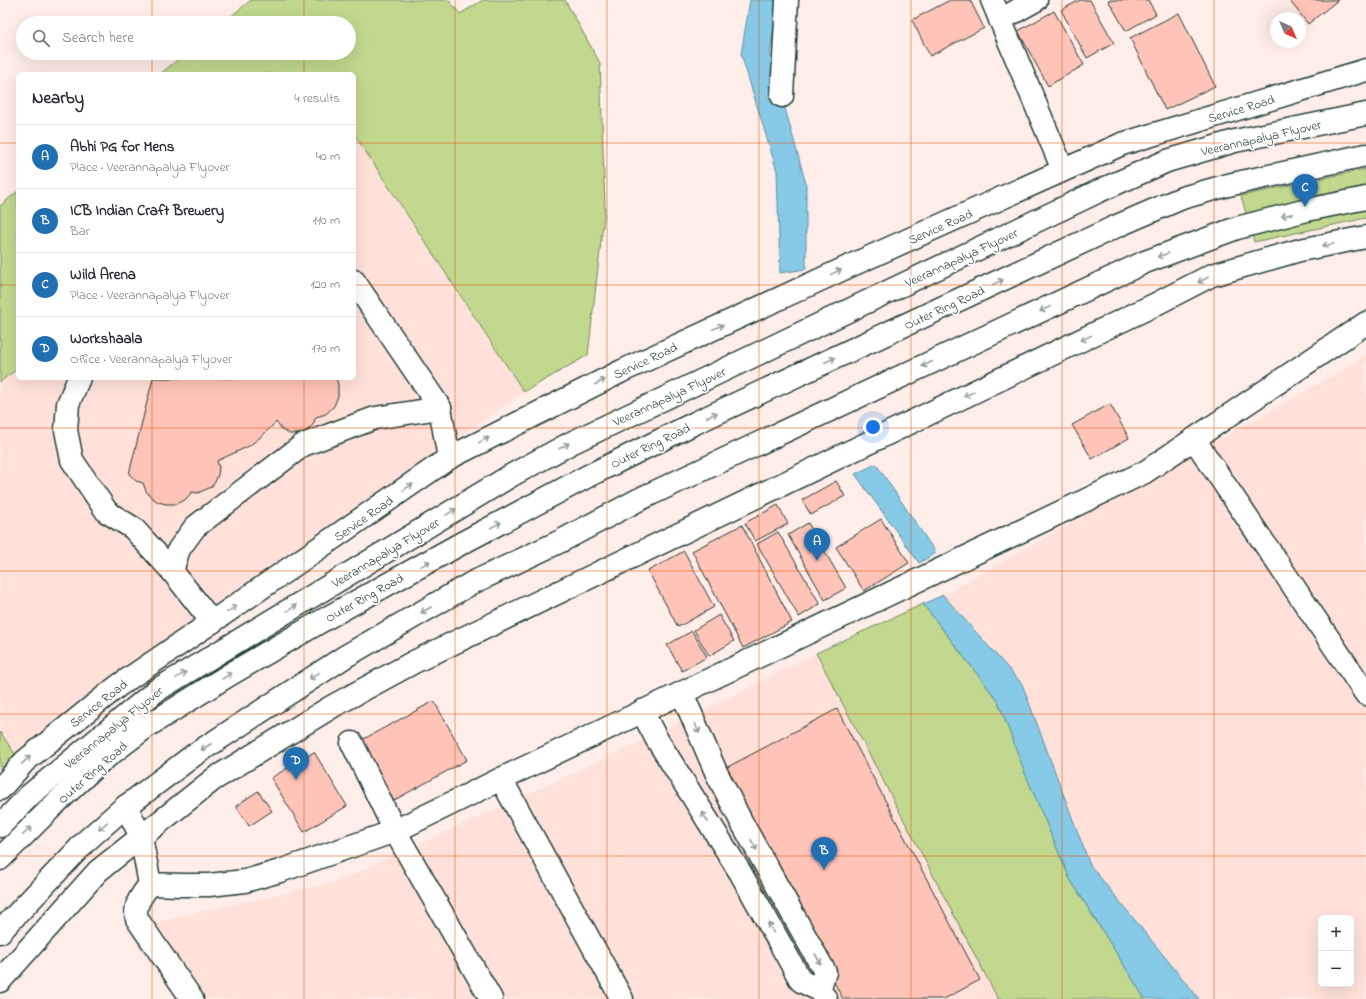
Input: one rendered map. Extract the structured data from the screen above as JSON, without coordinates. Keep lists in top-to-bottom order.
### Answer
{
  "streets": {
    "main road": ["Service Road", "Veerannapalya Flyover", "Outer Ring Road"]
  },
  "north": "bottom right",
  "page": {
    "search": "Search here",
    "heading": ["Nearby", "4 results"],
    "list": [
      {
        "mark": "A",
        "name": "Abhi PG for Mens",
        "note": "Place · Veerannapalya Flyover",
        "value": "40 m"
      },
      {
        "mark": "B",
        "name": "ICB Indian Craft Brewery",
        "note": "Bar",
        "value": "110 m"
      },
      {
        "mark": "C",
        "name": "Wild Arena",
        "note": "Place · Veerannapalya Flyover",
        "value": "120 m"
      },
      {
        "mark": "D",
        "name": "Workshaala",
        "note": "Office · Veerannapalya Flyover",
        "value": "170 m"
      }
    ],
    "pins": [
      "C",
      "A",
      "D",
      "B"
    ],
    "map_buttons": ["+", "−"]
  }
}
